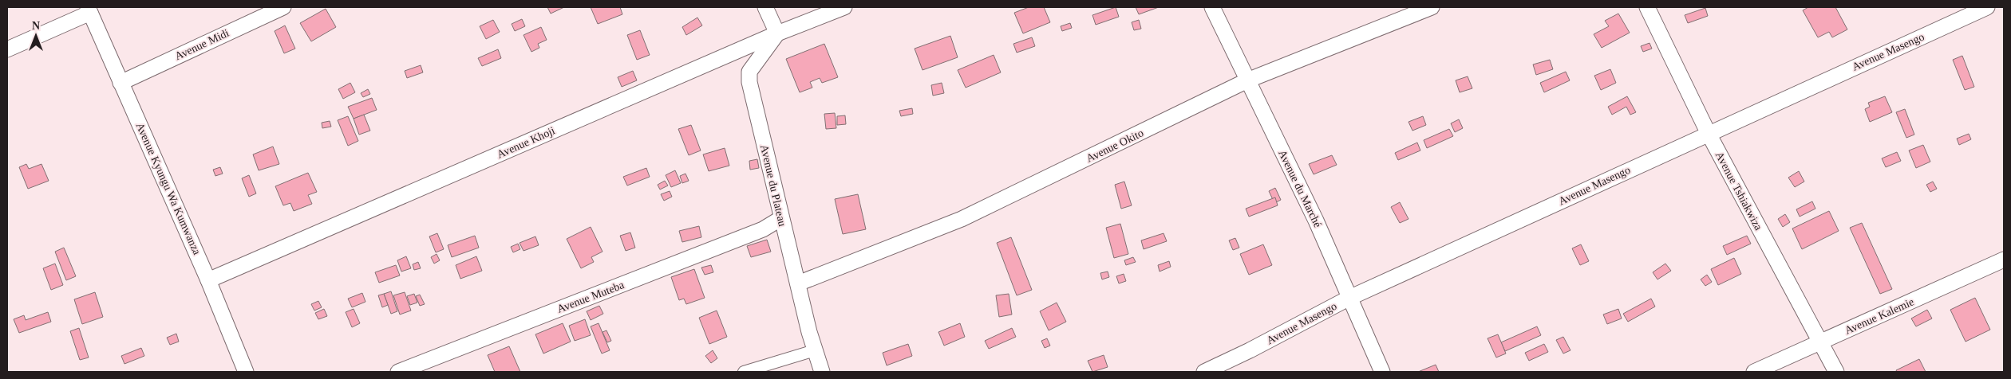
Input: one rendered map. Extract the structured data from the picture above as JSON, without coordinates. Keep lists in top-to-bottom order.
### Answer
{
  "streets": {
    "street": [
      "Avenue Midi",
      "Avenue Masengo",
      "Avenue Khoji",
      "Avenue Okito",
      "Avenue du Plateau",
      "Avenue Kyungu Wa Kumwanza",
      "Avenue du Marché",
      "Avenue Tshiakwiza",
      "Avenue Muteba",
      "Avenue Kalemie"
    ]
  },
  "crossings": [
    ["Avenue Midi", "Avenue Kyungu Wa Kumwanza"],
    ["Avenue Masengo", "Avenue du Marché"],
    ["Avenue Masengo", "Avenue Tshiakwiza"],
    ["Avenue Khoji", "Avenue du Plateau"],
    ["Avenue Khoji", "Avenue Kyungu Wa Kumwanza"],
    ["Avenue Okito", "Avenue du Plateau"],
    ["Avenue Okito", "Avenue du Marché"],
    ["Avenue du Plateau", "Avenue Muteba"],
    ["Avenue Tshiakwiza", "Avenue Kalemie"]
  ],
  "north": "top"
}
